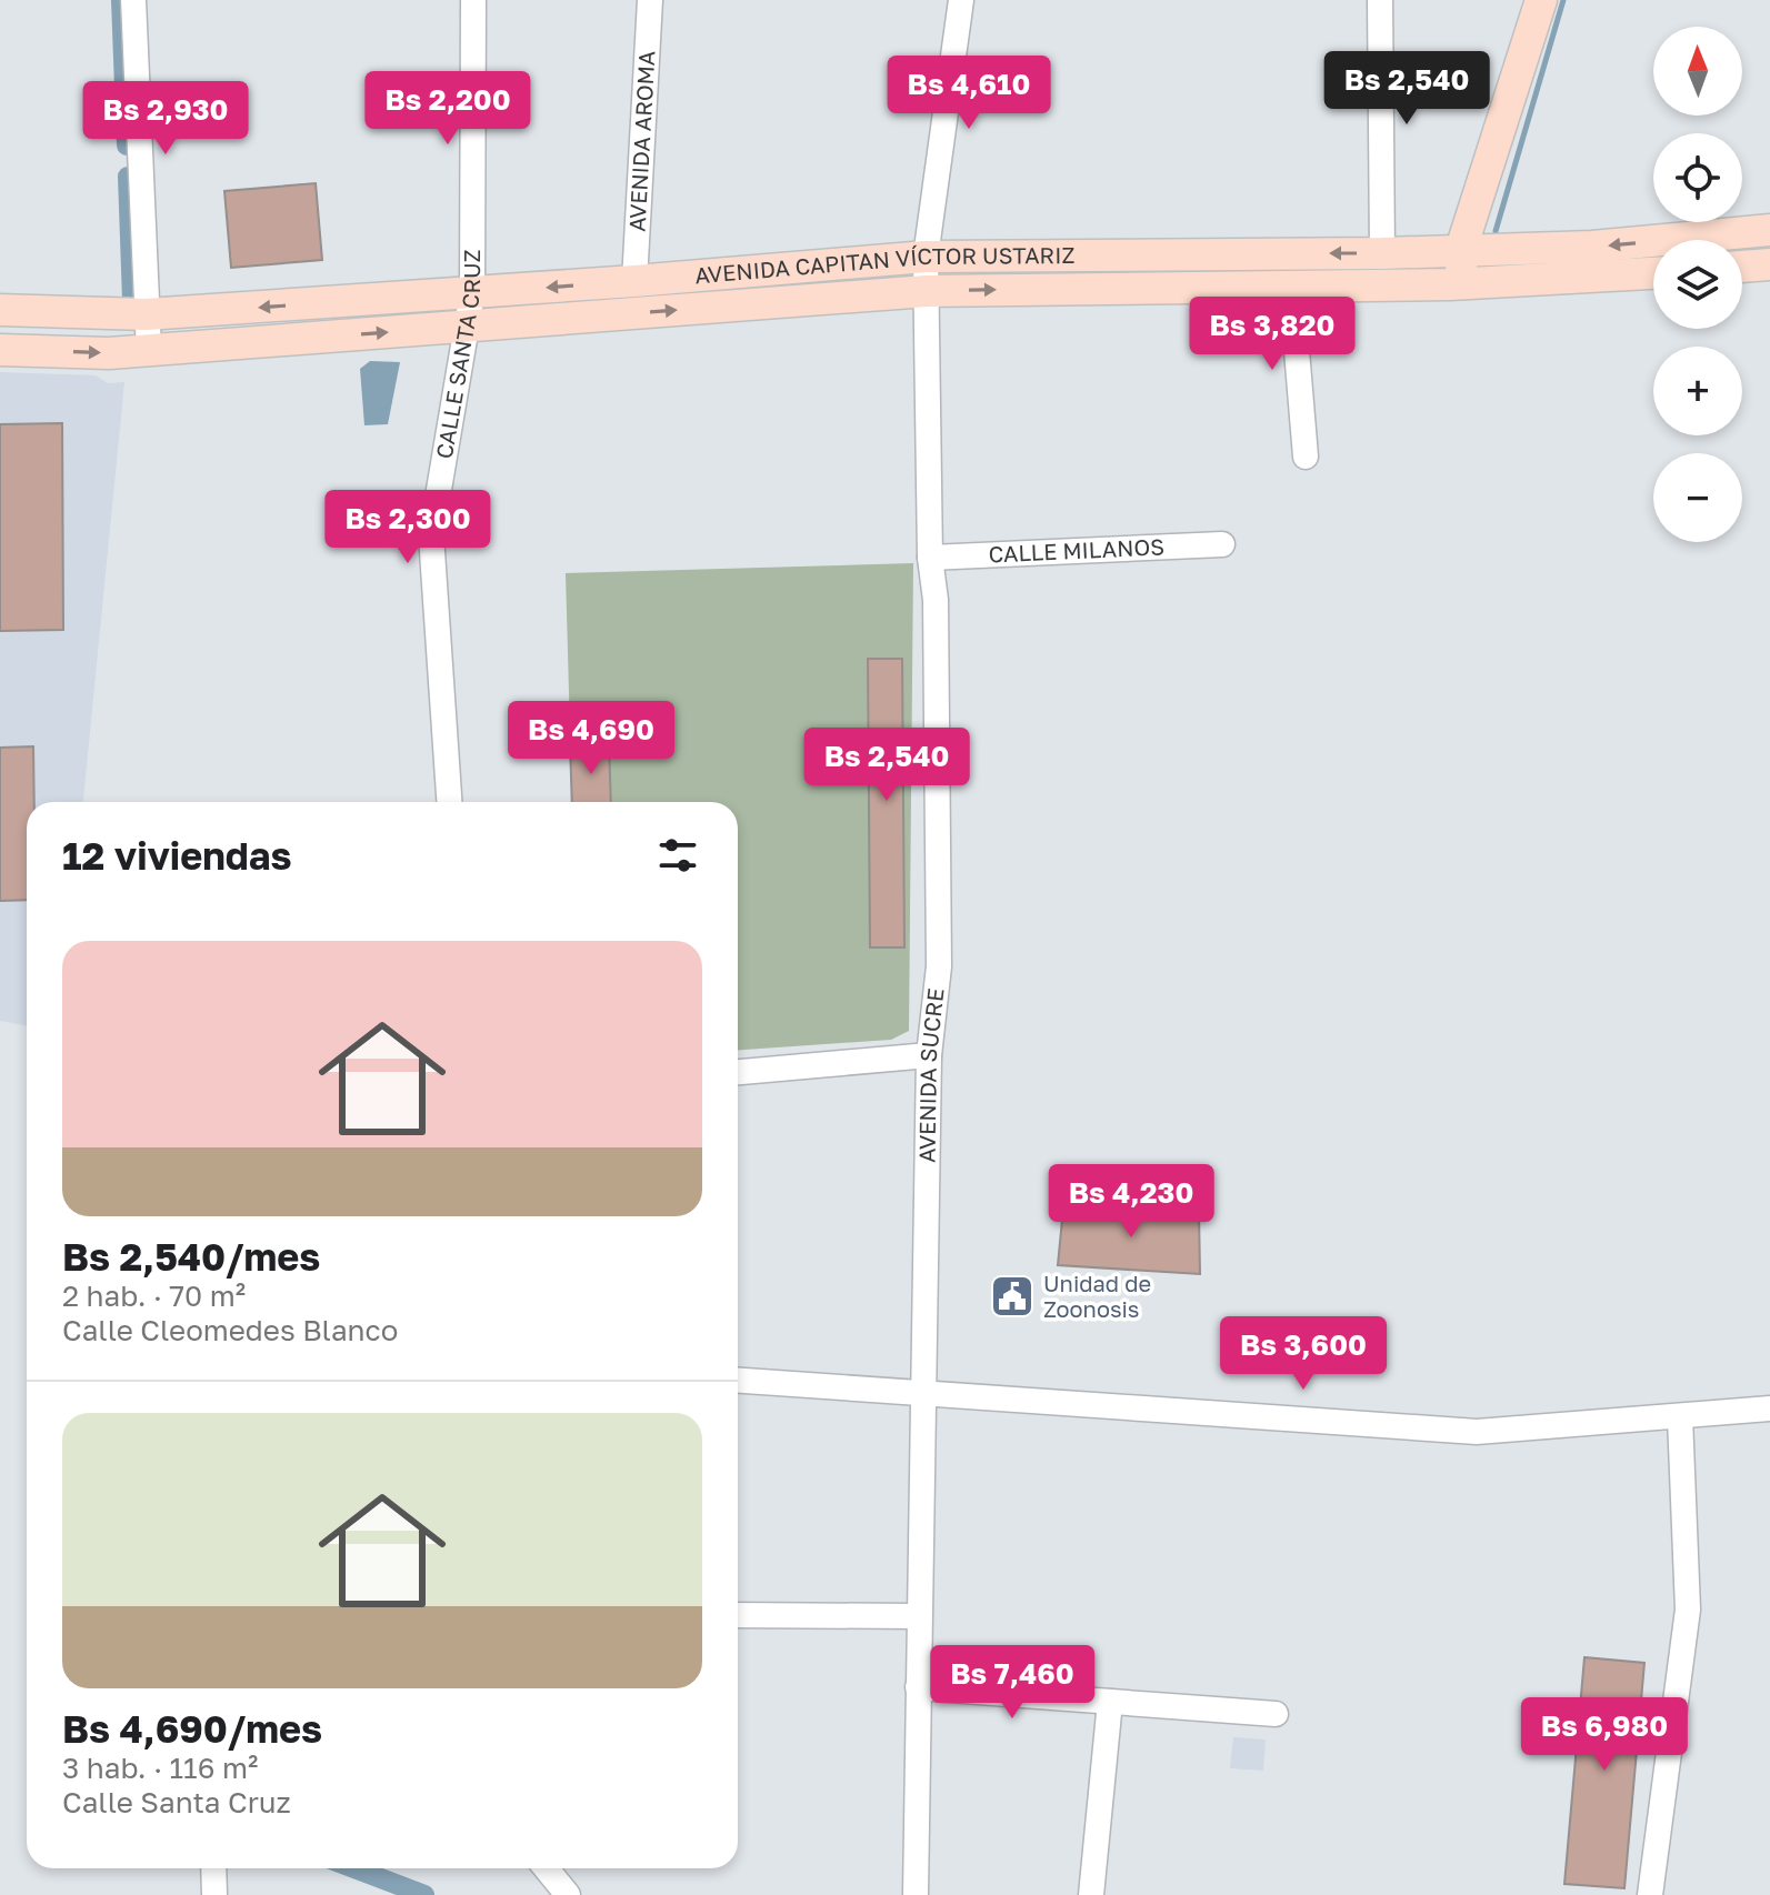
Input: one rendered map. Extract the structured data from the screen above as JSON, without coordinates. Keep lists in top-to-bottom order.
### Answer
{
  "streets": {
    "main road": ["AVENIDA CAPITAN VÍCTOR USTARIZ"],
    "street": [
      "AVENIDA AROMA",
      "CALLE SANTA CRUZ",
      "CALLE MILANOS",
      "AVENIDA SUCRE"
    ]
  },
  "crossings": [
    ["AVENIDA AROMA", "AVENIDA CAPITAN VÍCTOR USTARIZ"],
    ["AVENIDA CAPITAN VÍCTOR USTARIZ", "CALLE SANTA CRUZ"],
    ["AVENIDA CAPITAN VÍCTOR USTARIZ", "AVENIDA SUCRE"],
    ["CALLE MILANOS", "AVENIDA SUCRE"]
  ],
  "places": {
    "public building": ["Unidad de Zoonosis"]
  },
  "north": "top",
  "page": {
    "map_buttons": ["+", "−"],
    "price": [
      "Bs 2,540",
      "Bs 4,610",
      "Bs 2,200",
      "Bs 2,930",
      "Bs 3,820",
      "Bs 2,300",
      "Bs 4,690",
      "Bs 2,540",
      "Bs 4,230",
      "Bs 3,600",
      "Bs 7,460",
      "Bs 6,980"
    ],
    "heading": "12 viviendas",
    "list": [
      {
        "name": "Bs 2,540/mes",
        "note": "2 hab. · 70 m² · Calle Cleomedes Blanco"
      },
      {
        "name": "Bs 4,690/mes",
        "note": "3 hab. · 116 m² · Calle Santa Cruz"
      }
    ]
  }
}
